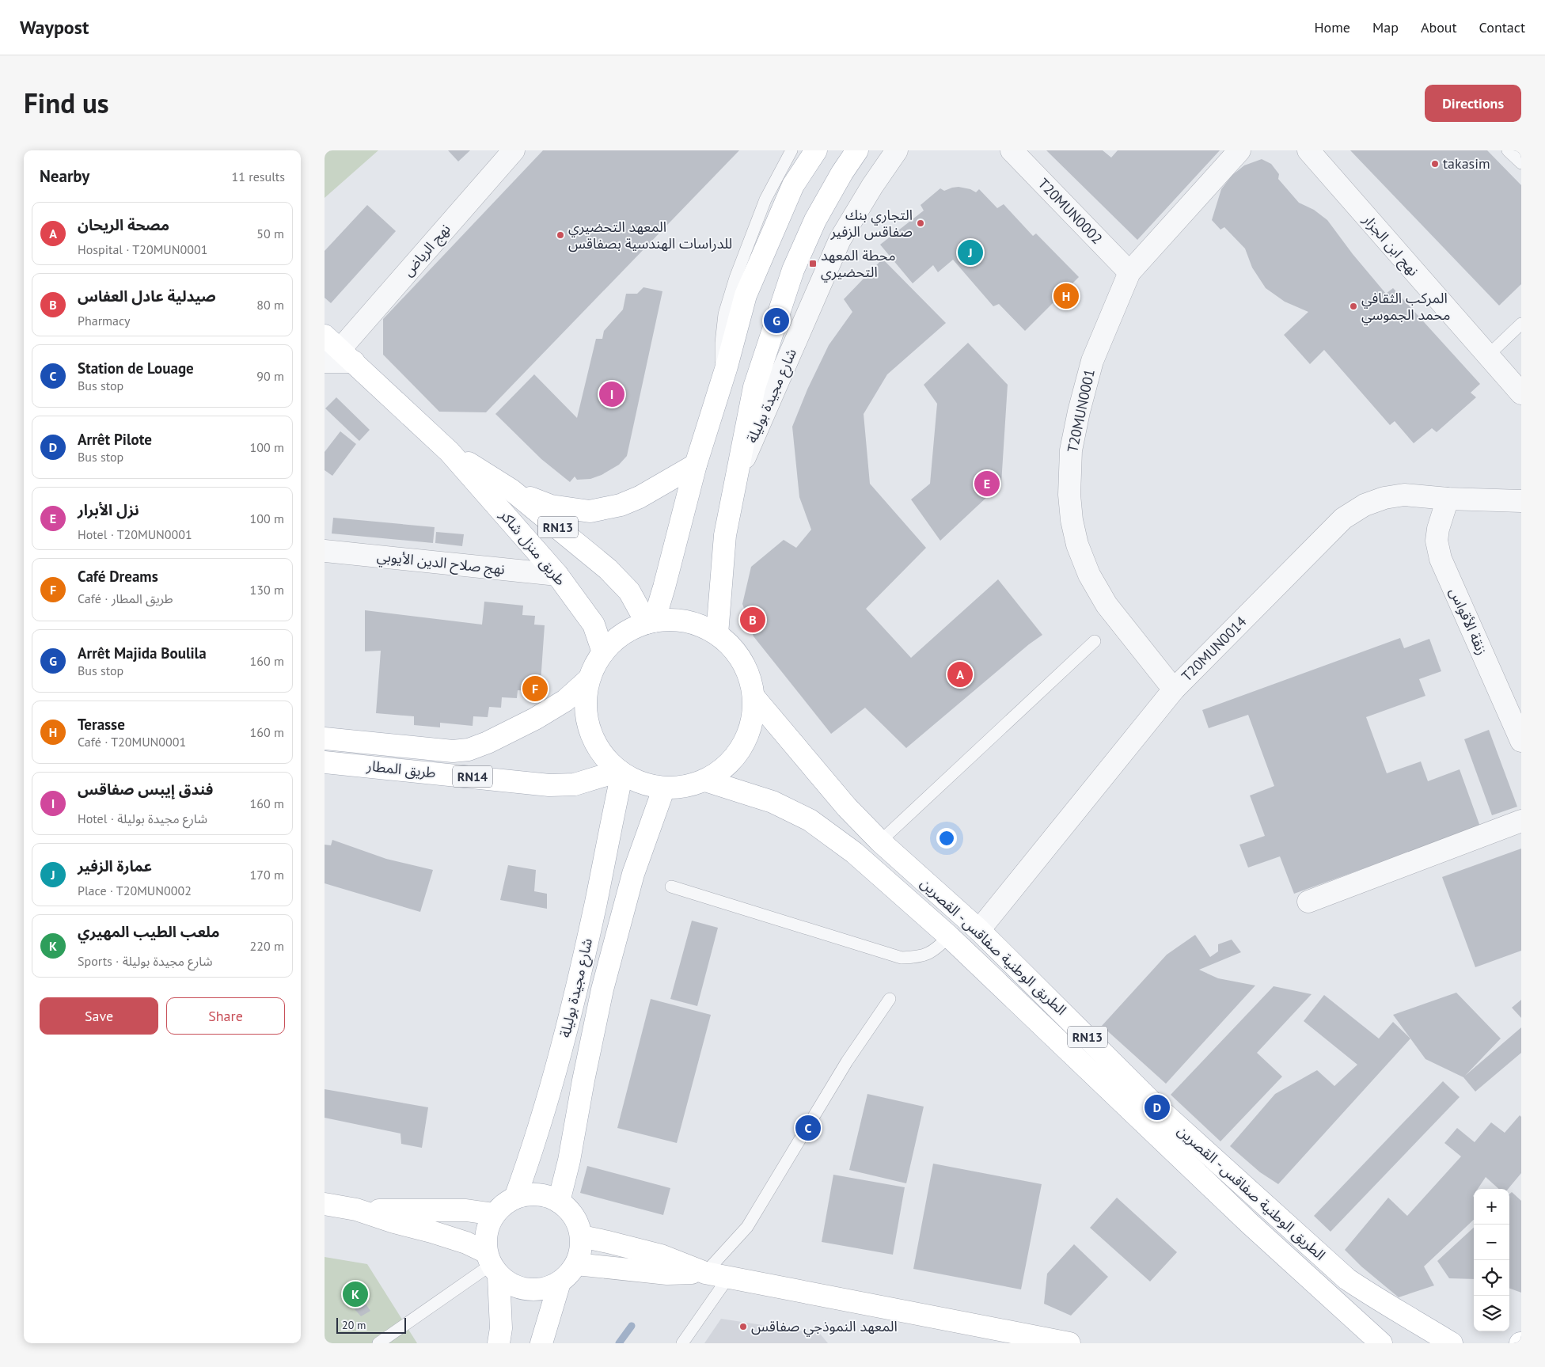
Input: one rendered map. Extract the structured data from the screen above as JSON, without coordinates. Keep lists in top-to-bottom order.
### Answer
{
  "streets": {
    "main road": [
      "شارع مجيدة بوليلة",
      "RN13",
      "طريق منزل شاكر",
      "طريق المطار",
      "RN14",
      "الطريق الوطنية صفاقس - القصرين"
    ],
    "street": [
      "T20MUN0002",
      "نهج ابن الجزار",
      "نهج الرياض",
      "T20MUN0001",
      "نهج صلاح الدين الأيوبي",
      "زنقة الأقواس",
      "T20MUN0014"
    ]
  },
  "crossings": [
    ["T20MUN0002", "T20MUN0001"],
    ["نهج الرياض", "طريق منزل شاكر"],
    ["شارع مجيدة بوليلة", "طريق المطار"],
    ["T20MUN0001", "T20MUN0014"],
    ["طريق منزل شاكر", "نهج صلاح الدين الأيوبي"],
    ["زنقة الأقواس", "T20MUN0014"],
    ["T20MUN0014", "الطريق الوطنية صفاقس - القصرين"]
  ],
  "places": {
    "other": [
      "takasim",
      "التجاري بنك صفاقس الزفير",
      "المعهد التحضيري للدراسات الهندسية بصفاقس",
      "المركب الثقافي محمد الجموسي",
      "المعهد النموذجي صفاقس"
    ],
    "transit": ["محطة المعهد التحضيري"]
  },
  "scale_bar": "20 m",
  "page": {
    "header": "Waypost",
    "nav": [
      "Home",
      "Map",
      "About",
      "Contact"
    ],
    "title": "Find us",
    "buttons": [
      "Directions",
      ["Save", "Share"]
    ],
    "heading": ["Nearby", "11 results"],
    "list": [
      {
        "mark": "A",
        "name": "مصحة الريحان",
        "note": "Hospital · T20MUN0001",
        "value": "50 m"
      },
      {
        "mark": "B",
        "name": "صيدلية عادل العفاس",
        "note": "Pharmacy",
        "value": "80 m"
      },
      {
        "mark": "C",
        "name": "Station de Louage",
        "note": "Bus stop",
        "value": "90 m"
      },
      {
        "mark": "D",
        "name": "Arrêt Pilote",
        "note": "Bus stop",
        "value": "100 m"
      },
      {
        "mark": "E",
        "name": "نزل الأبرار",
        "note": "Hotel · T20MUN0001",
        "value": "100 m"
      },
      {
        "mark": "F",
        "name": "Café Dreams",
        "note": "Café · طريق المطار",
        "value": "130 m"
      },
      {
        "mark": "G",
        "name": "Arrêt Majida Boulila",
        "note": "Bus stop",
        "value": "160 m"
      },
      {
        "mark": "H",
        "name": "Terasse",
        "note": "Café · T20MUN0001",
        "value": "160 m"
      },
      {
        "mark": "I",
        "name": "فندق إيبس صفاقس",
        "note": "Hotel · شارع مجيدة بوليلة",
        "value": "160 m"
      },
      {
        "mark": "J",
        "name": "عمارة الزفير",
        "note": "Place · T20MUN0002",
        "value": "170 m"
      },
      {
        "mark": "K",
        "name": "ملعب الطيب المهيري",
        "note": "Sports · شارع مجيدة بوليلة",
        "value": "220 m"
      }
    ],
    "pins": [
      "J",
      "H",
      "G",
      "I",
      "E",
      "B",
      "A",
      "F",
      "D",
      "C",
      "K"
    ],
    "map_buttons": ["+", "−"],
    "scale": "20 m"
  }
}
